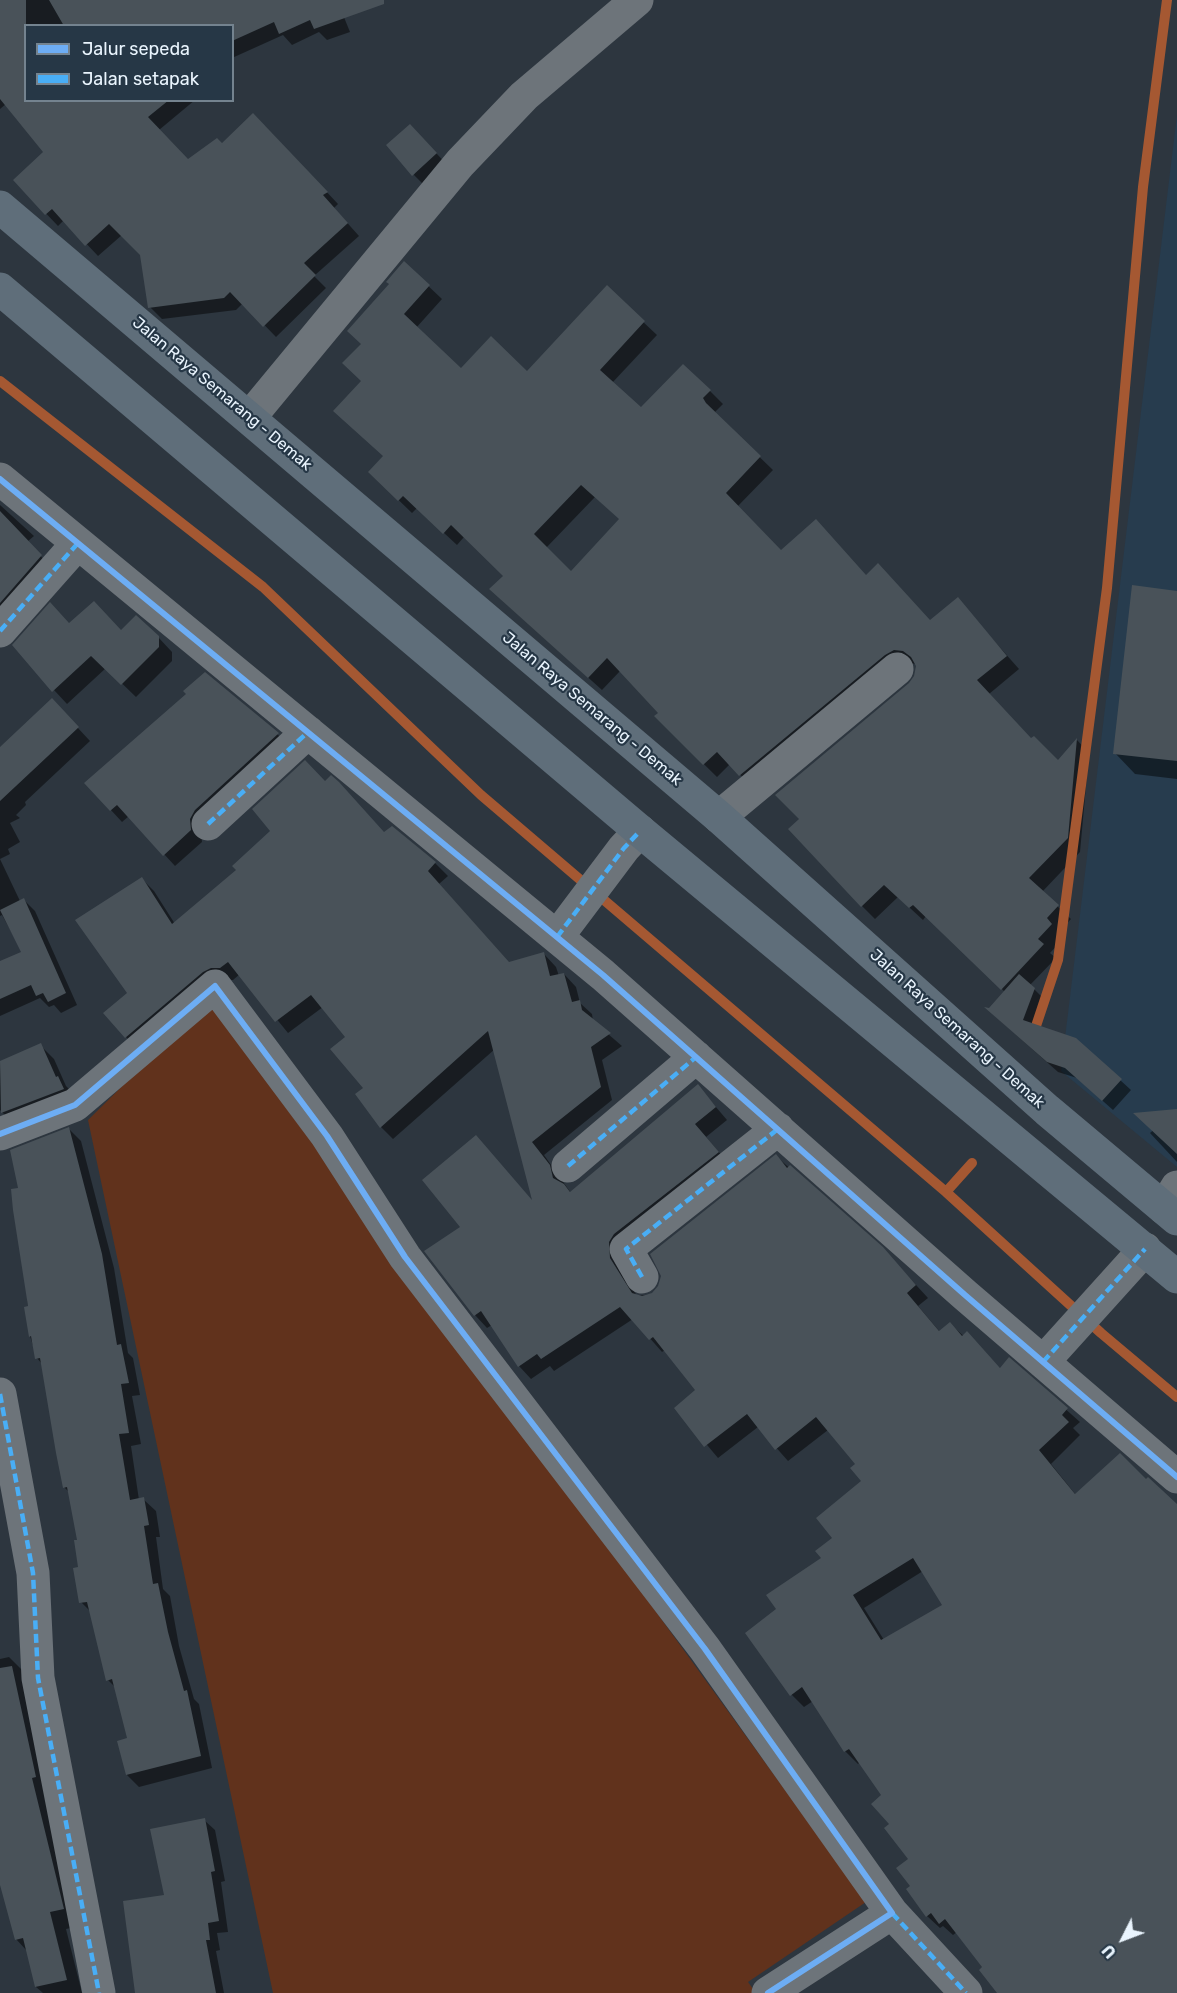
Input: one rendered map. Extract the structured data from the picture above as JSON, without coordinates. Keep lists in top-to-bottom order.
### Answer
{
  "streets": {
    "highway": ["Jalan Raya Semarang - Demak"]
  },
  "legend": ["Jalur sepeda", "Jalan setapak"],
  "north": "bottom left"
}
